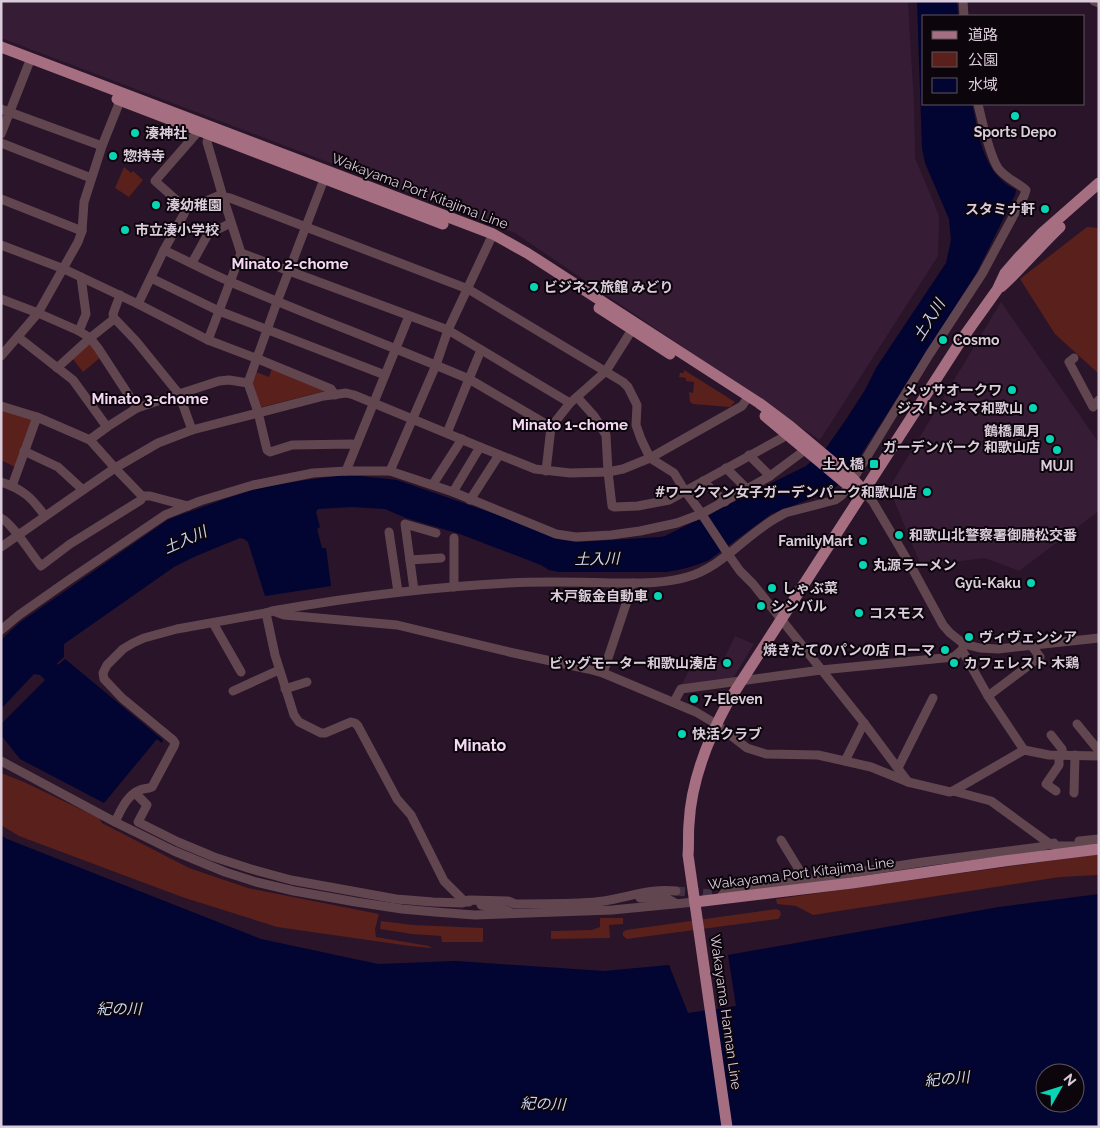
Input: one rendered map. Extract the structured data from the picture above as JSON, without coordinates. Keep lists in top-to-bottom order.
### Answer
{
  "streets": {
    "main road": ["Wakayama Port Kitajima Line", "Wakayama Hannan Line"]
  },
  "crossings": [
    ["Wakayama Port Kitajima Line", "Wakayama Hannan Line"]
  ],
  "districts": [
    "Minato 2-chome",
    "Minato 3-chome",
    "Minato 1-chome",
    "Minato"
  ],
  "water": ["土入川", "紀の川"],
  "places": {
    "other": [
      "Sports Depo",
      "湊神社",
      "惣持寺",
      "湊幼稚園",
      "スタミナ軒",
      "市立湊小学校",
      "ビジネス旅館 みどり",
      "Cosmo",
      "メッサオークワ",
      "ジストシネマ和歌山",
      "鶴橋風月 ガーデンパーク 和歌山店",
      "MUJI",
      "#ワークマン女子ガーデンパーク和歌山店",
      "和歌山北警察署御膳松交番",
      "FamilyMart",
      "丸源ラーメン",
      "Gyū-Kaku",
      "しゃぶ菜",
      "木戸鈑金自動車",
      "シンバル",
      "コスモス",
      "ヴィヴェンシア",
      "焼きたてのパンの店 ローマ",
      "ビッグモーター和歌山湊店",
      "カフェレスト 木鶏",
      "7-Eleven",
      "快活クラブ"
    ],
    "transit": ["土入橋"]
  },
  "legend": ["道路", "公園", "水域"],
  "north": "top right"
}
